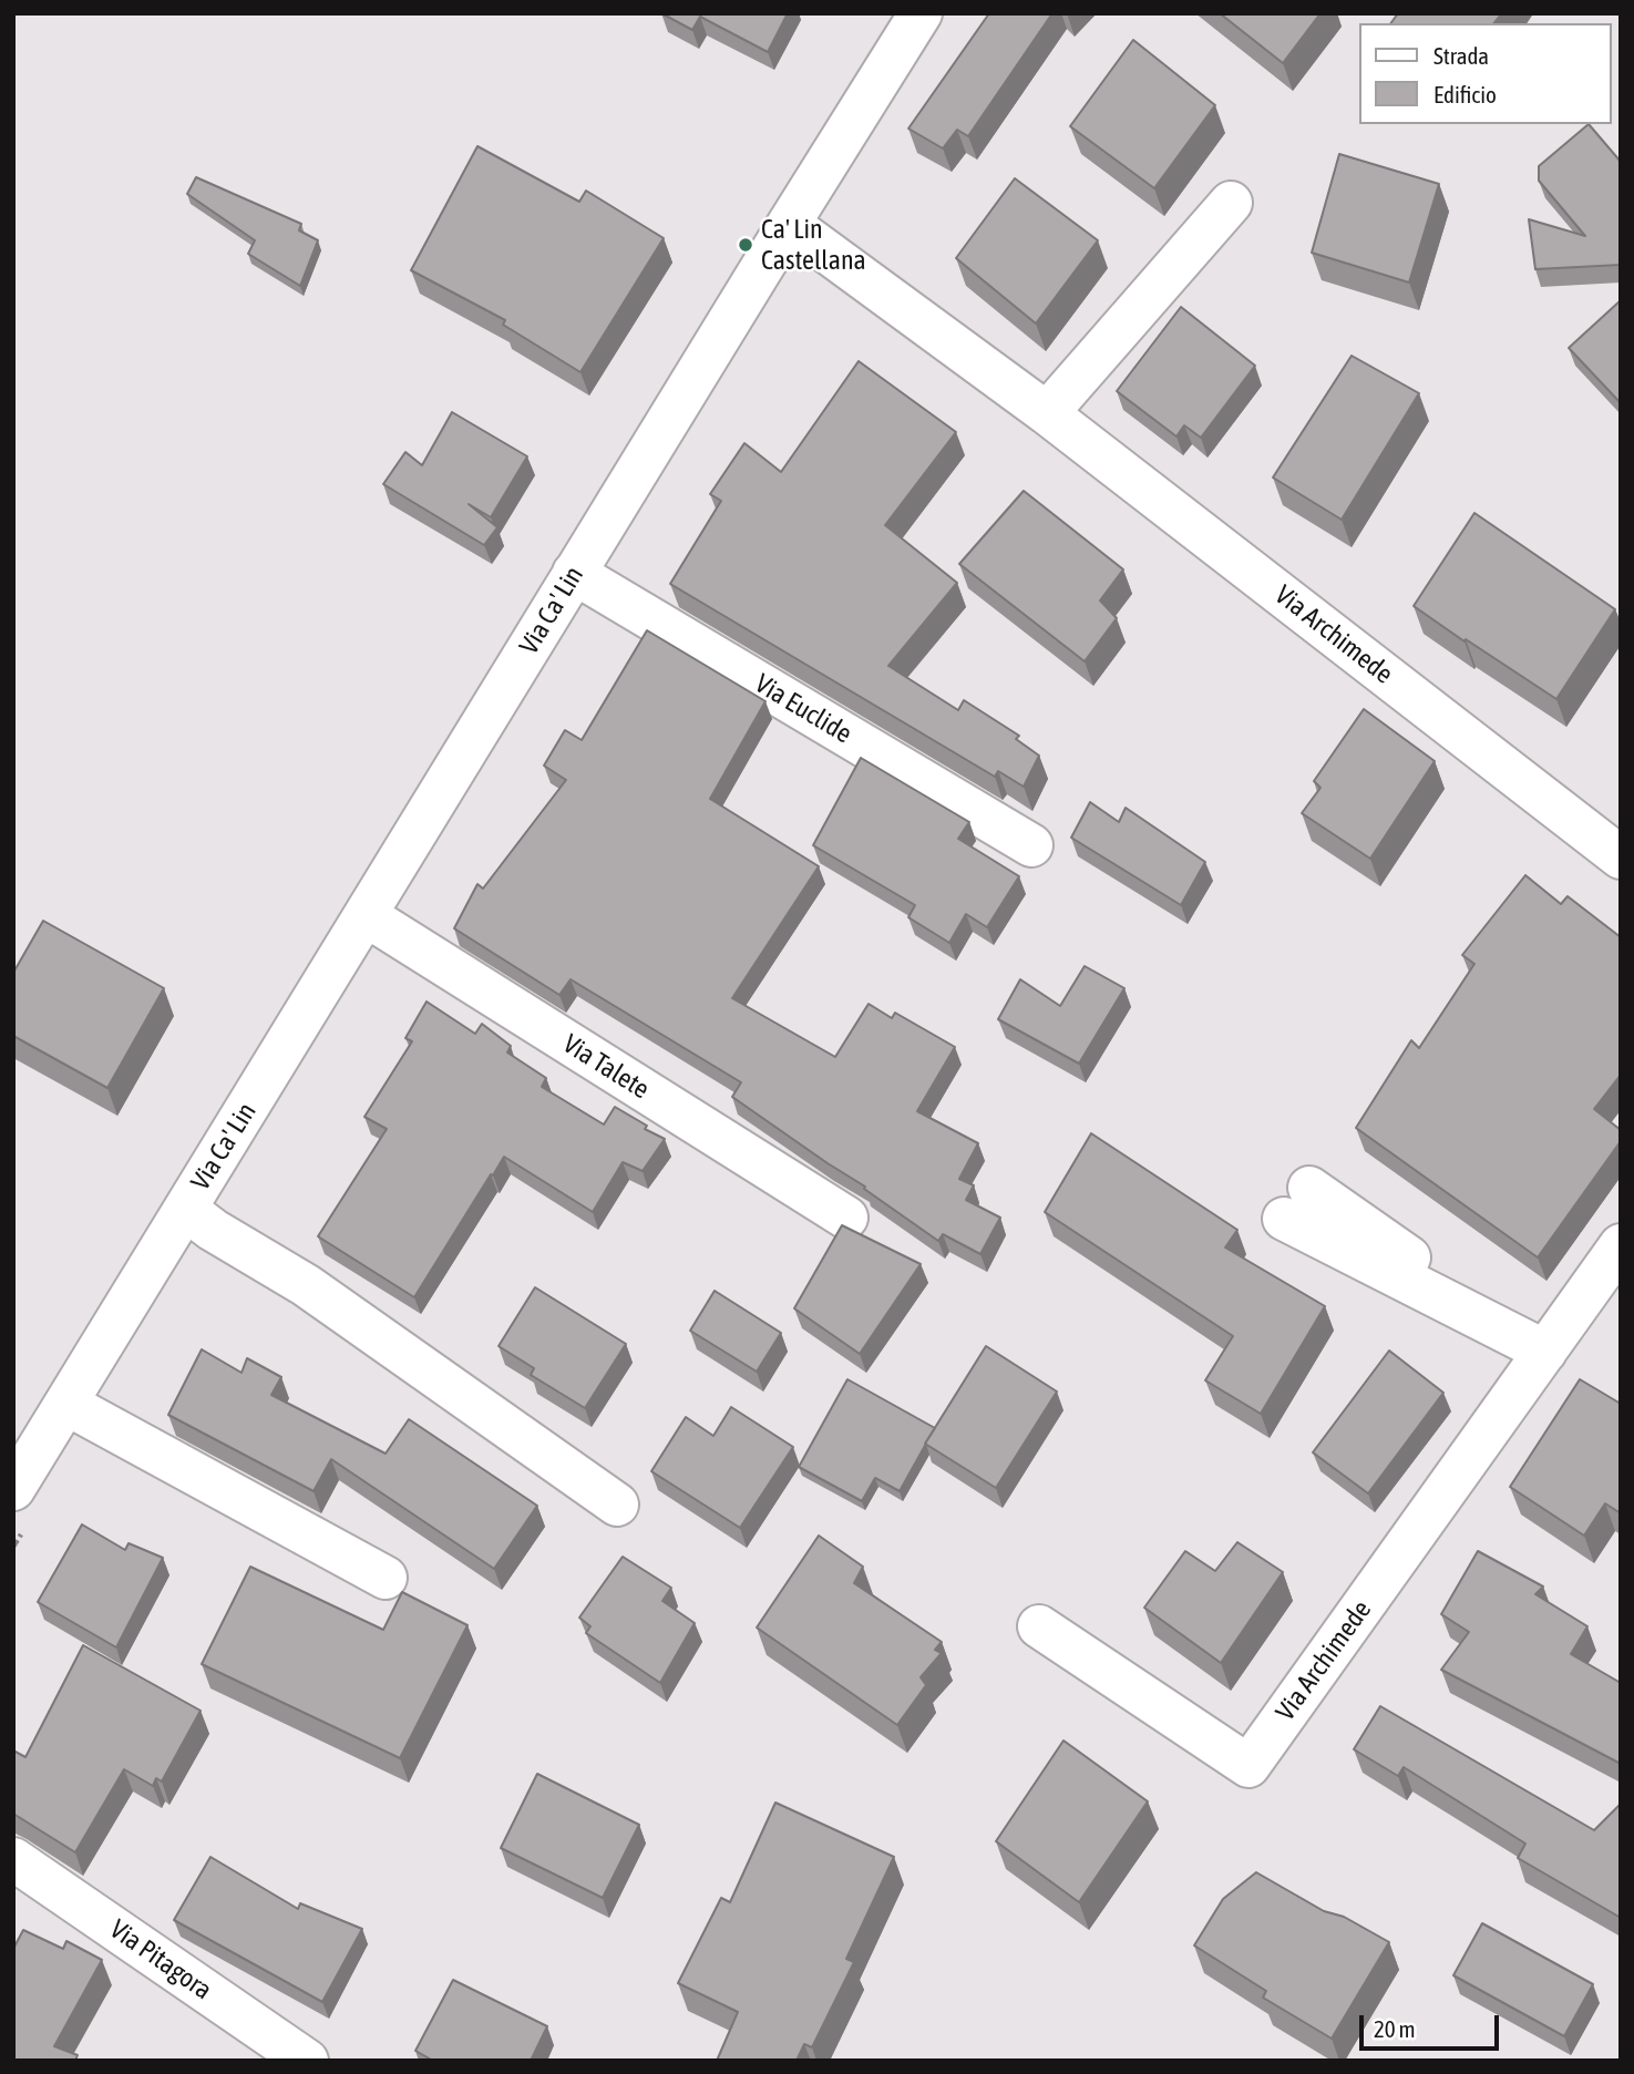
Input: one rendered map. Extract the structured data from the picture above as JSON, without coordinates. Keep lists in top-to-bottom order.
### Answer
{
  "streets": {
    "street": [
      "Via Ca' Lin",
      "Via Archimede",
      "Via Euclide",
      "Via Talete",
      "Via Pitagora"
    ]
  },
  "crossings": [
    ["Via Ca' Lin", "Via Archimede"],
    ["Via Ca' Lin", "Via Euclide"],
    ["Via Ca' Lin", "Via Talete"]
  ],
  "places": ["Ca' Lin Castellana"],
  "legend": ["Strada", "Edificio"],
  "scale_bar": "20 m"
}
